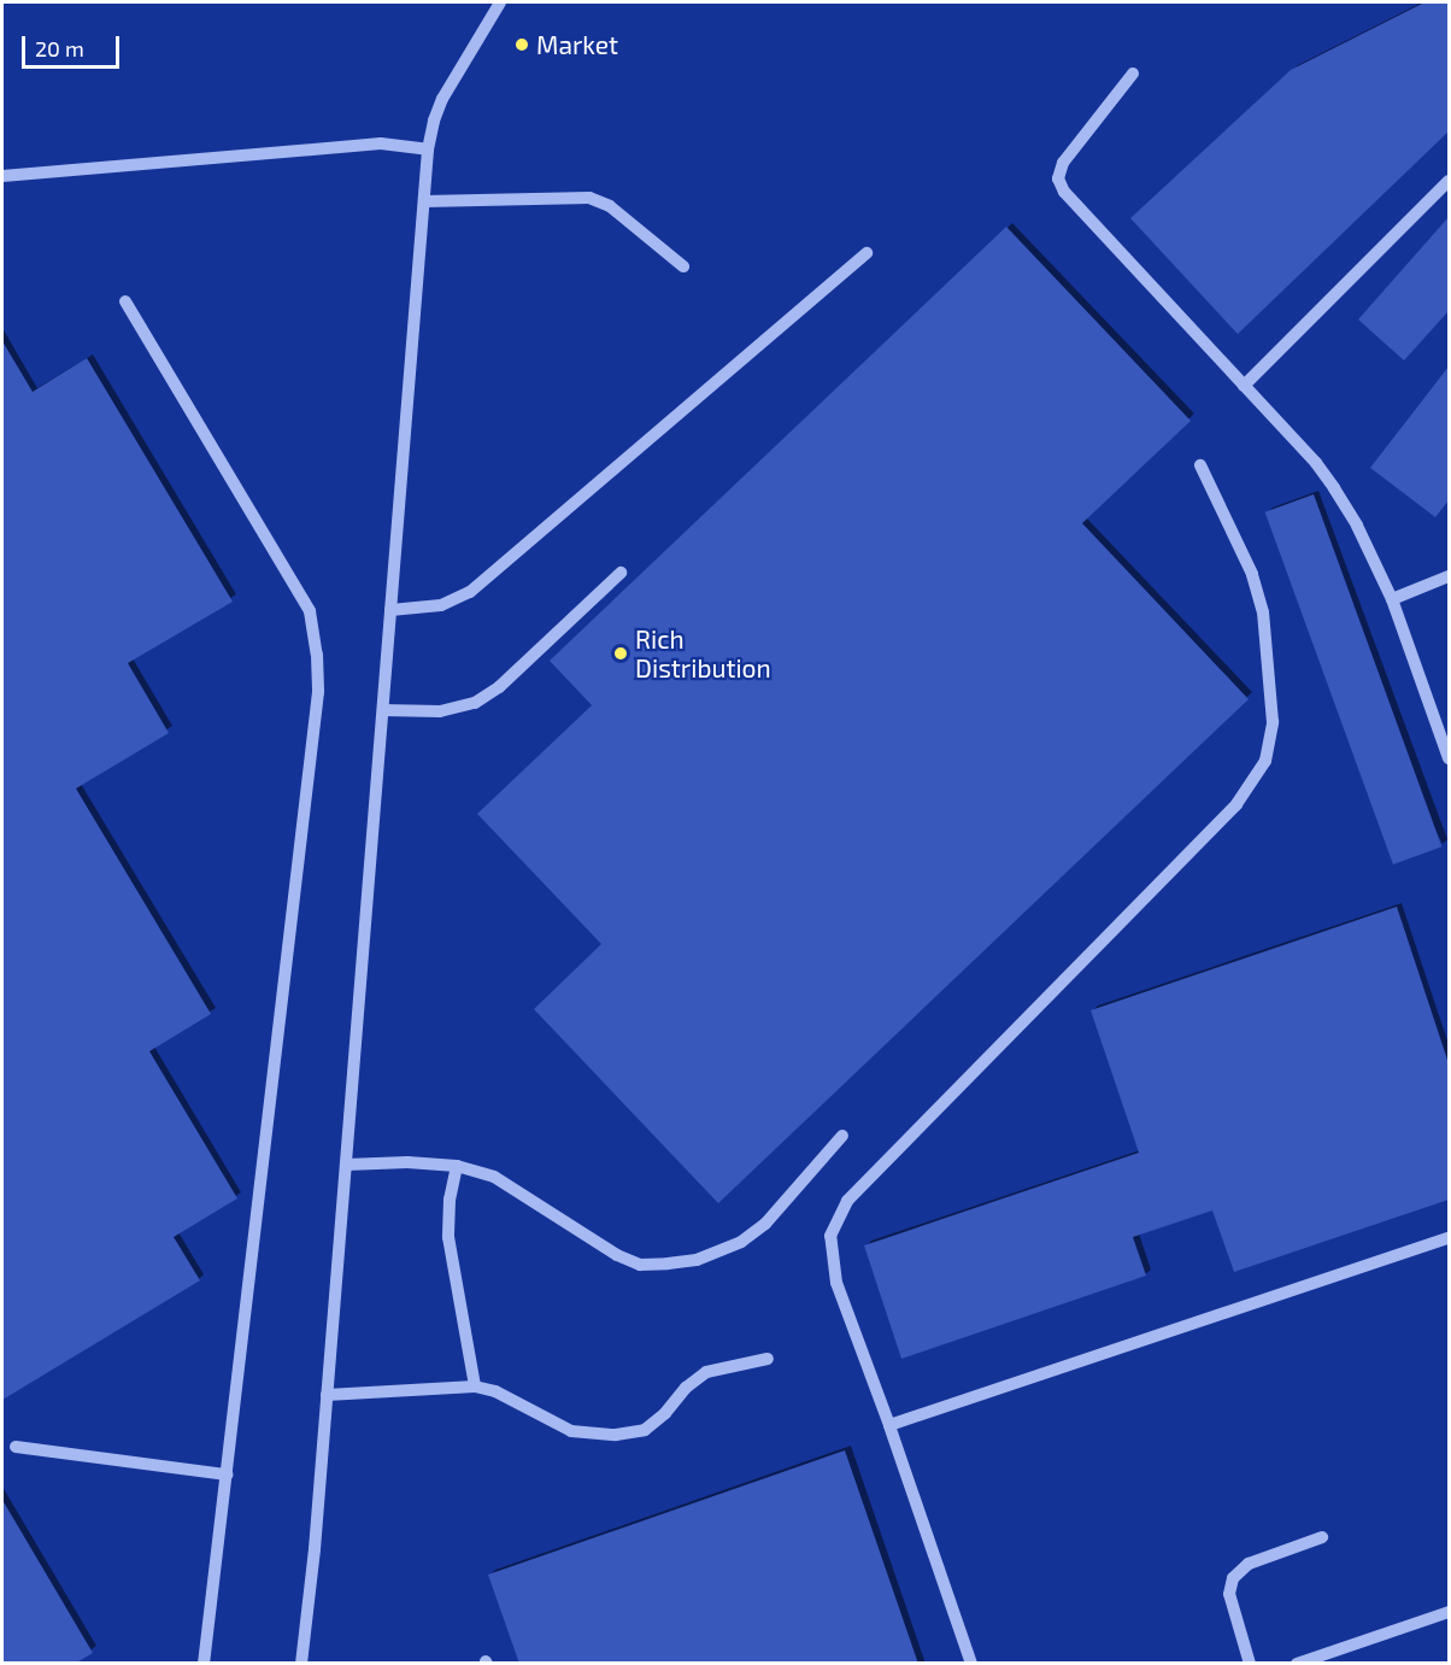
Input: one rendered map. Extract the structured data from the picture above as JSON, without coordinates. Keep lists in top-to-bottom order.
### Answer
{
  "places": ["Market", "Rich Distribution"],
  "scale_bar": "20 m"
}
